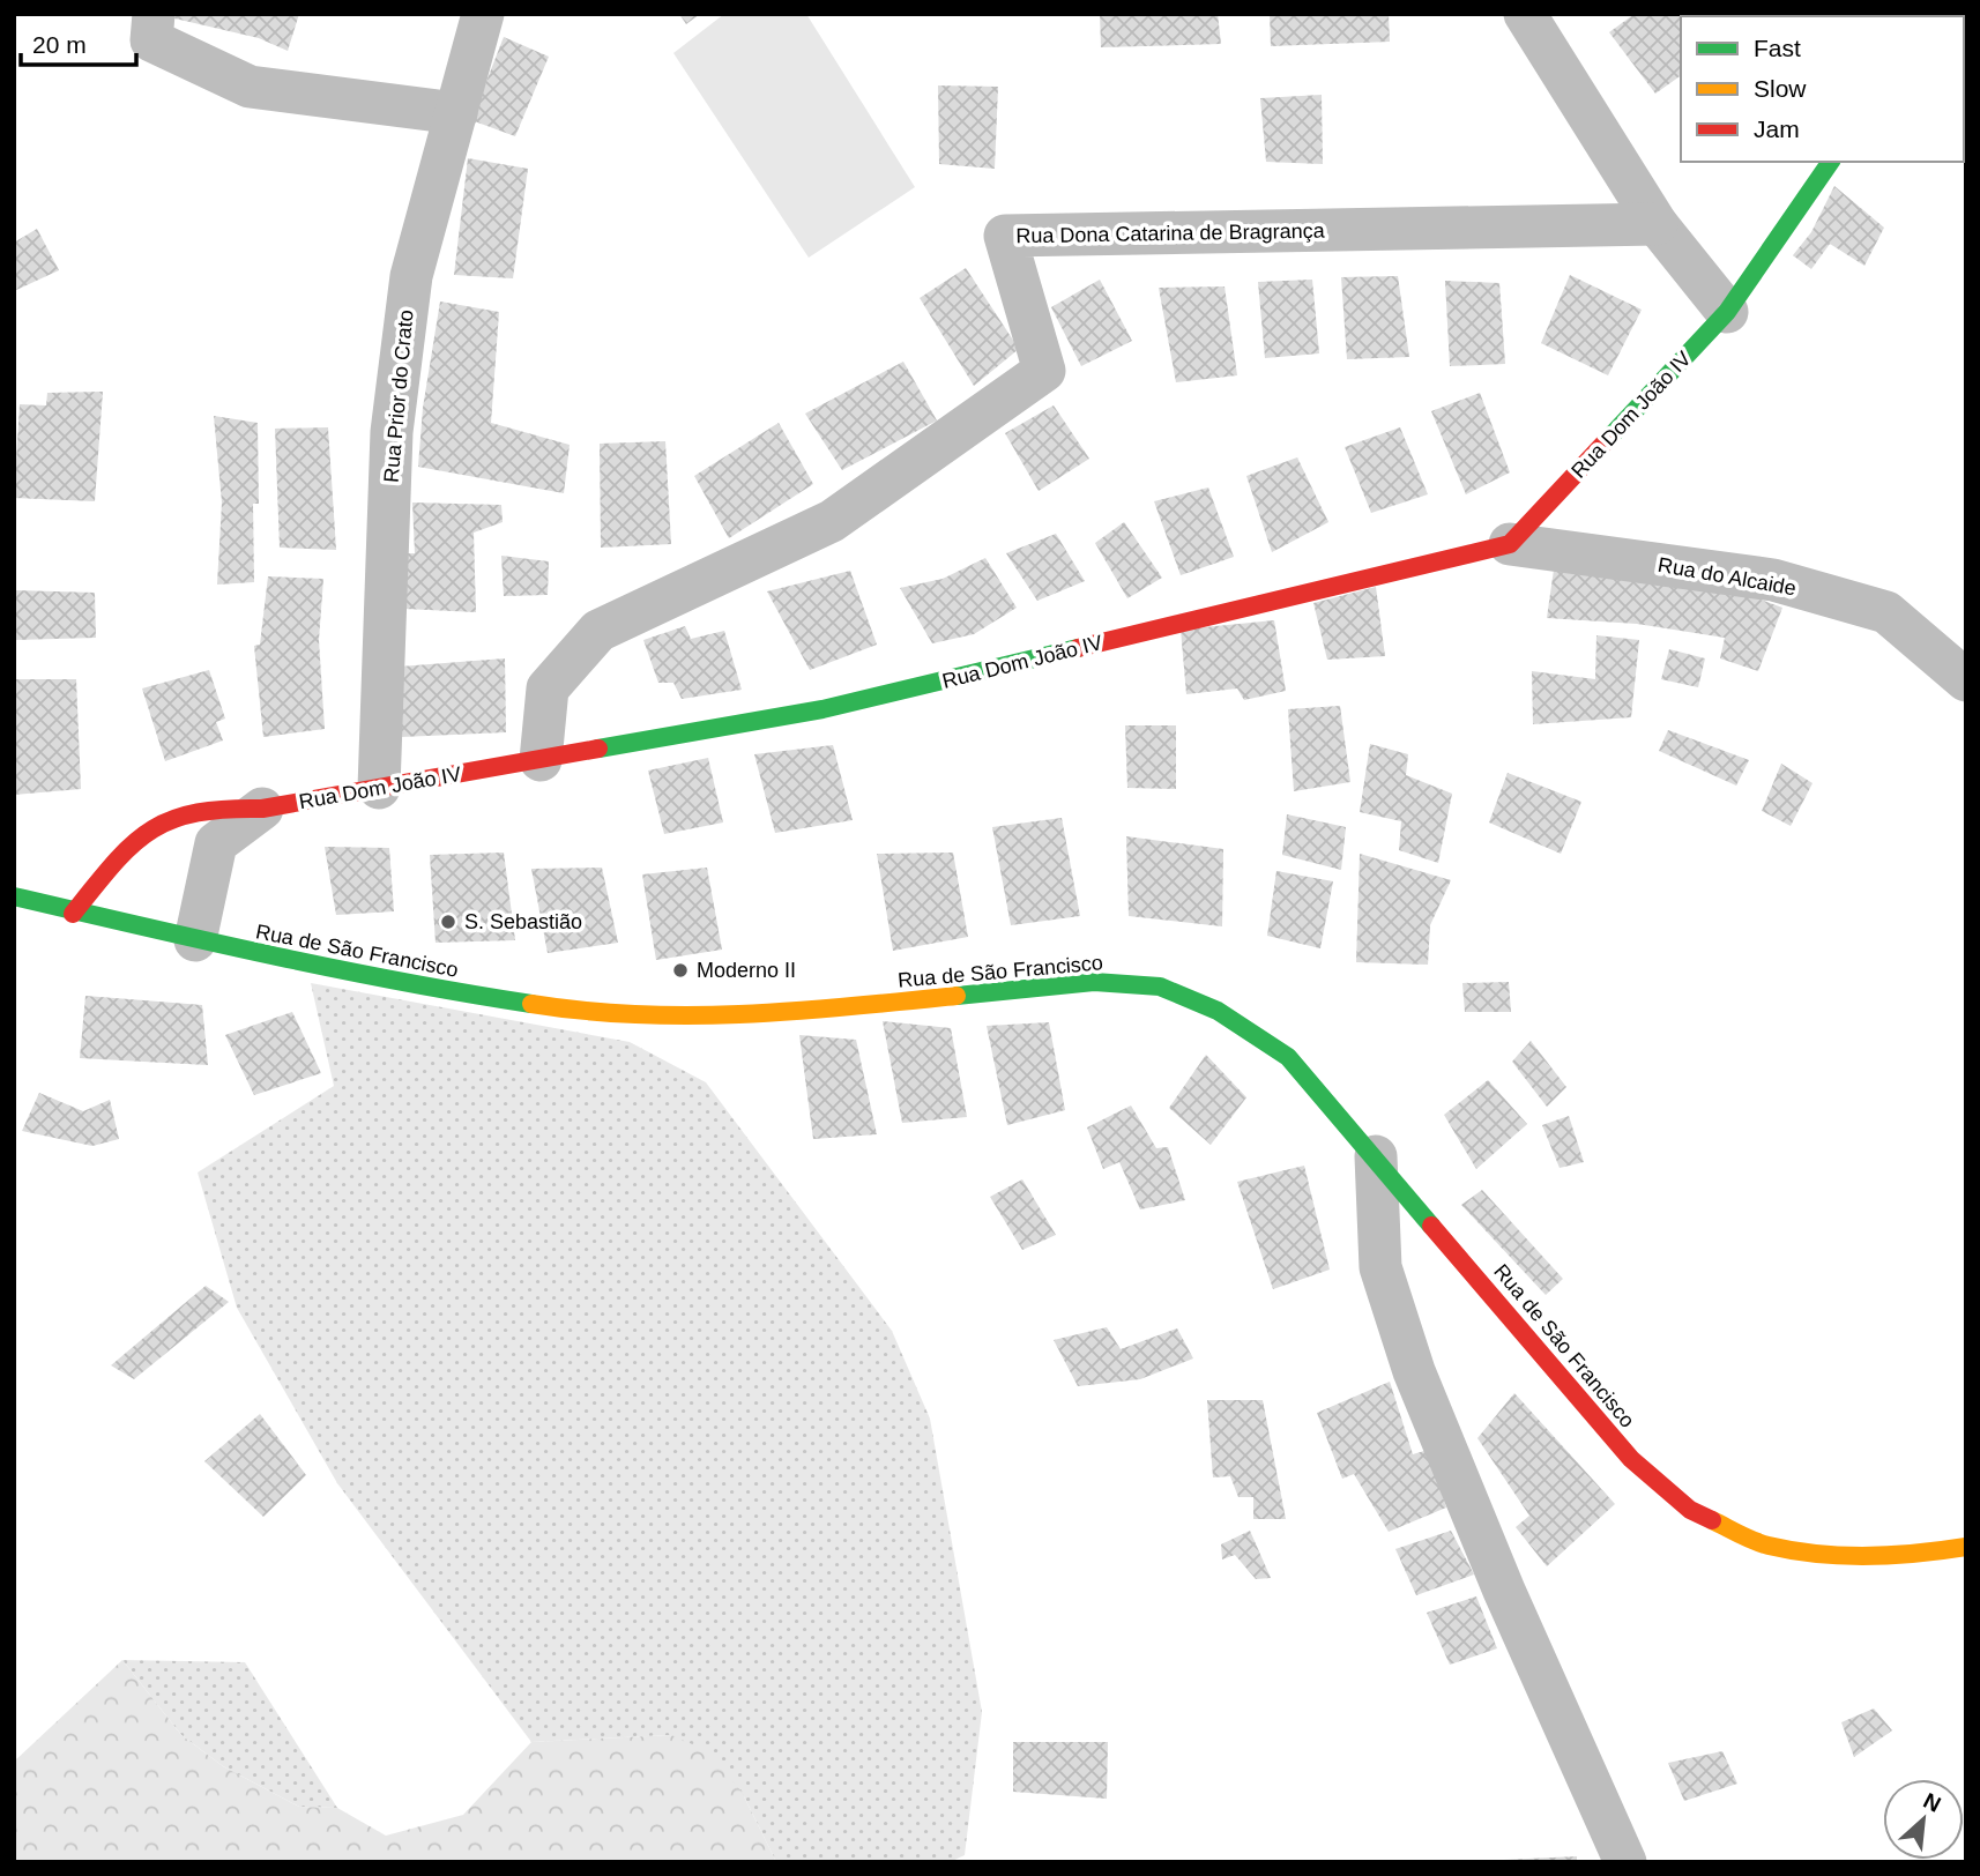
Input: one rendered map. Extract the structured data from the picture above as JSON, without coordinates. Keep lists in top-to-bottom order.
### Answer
{
  "streets": {
    "street": [
      "Rua Dona Catarina de Bragrança",
      "Rua Prior do Crato",
      "Rua Dom João IV",
      "Rua do Alcaide",
      "Rua de São Francisco"
    ]
  },
  "crossings": [
    ["Rua Dona Catarina de Bragrança", "Rua Dom João IV"],
    ["Rua Prior do Crato", "Rua Dom João IV"],
    ["Rua Dom João IV", "Rua do Alcaide"],
    ["Rua Dom João IV", "Rua de São Francisco"]
  ],
  "places": ["S. Sebastião", "Moderno II"],
  "legend": ["Fast", "Slow", "Jam"],
  "scale_bar": "20 m",
  "north": "top right"
}
